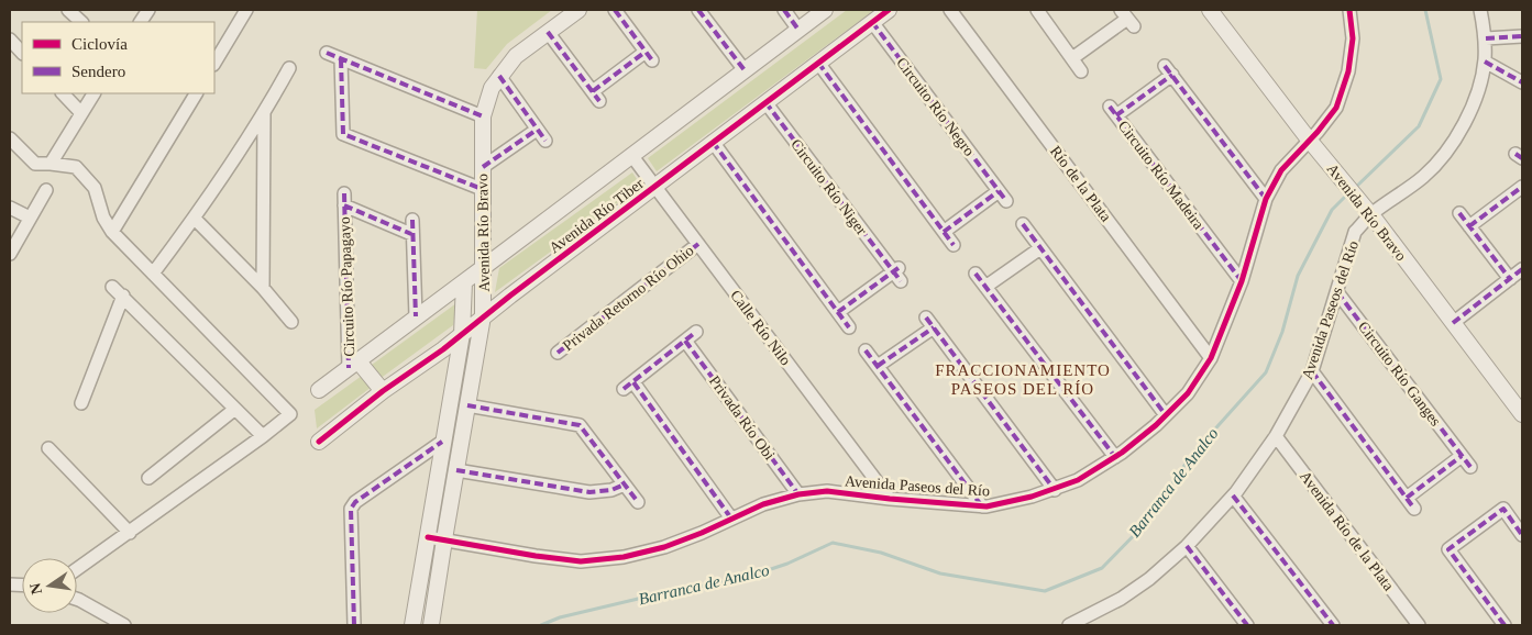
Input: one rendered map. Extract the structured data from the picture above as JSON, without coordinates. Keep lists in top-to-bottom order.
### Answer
{
  "streets": {
    "street": [
      "Circuito Río Negro",
      "Circuito Río Madeira",
      "Río de la Plata",
      "Circuito Río Niger",
      "Avenida Río Bravo",
      "Avenida Río Tiber",
      "Circuito Río Papagayo",
      "Privada Retorno Río Ohio",
      "Avenida Paseos del Río",
      "Calle Río Nilo",
      "Circuito Río Ganges",
      "Privada Río Obi",
      "Avenida Río de la Plata"
    ]
  },
  "crossings": [
    ["Circuito Río Negro", "Avenida Río Tiber"],
    ["Circuito Río Madeira", "Avenida Paseos del Río"],
    ["Río de la Plata", "Avenida Paseos del Río"],
    ["Circuito Río Niger", "Avenida Río Tiber"],
    ["Avenida Río Bravo", "Avenida Río Tiber"],
    ["Avenida Río Bravo", "Avenida Paseos del Río"],
    ["Avenida Río Tiber", "Circuito Río Papagayo"],
    ["Avenida Río Tiber", "Calle Río Nilo"],
    ["Privada Retorno Río Ohio", "Calle Río Nilo"],
    ["Avenida Paseos del Río", "Calle Río Nilo"],
    ["Avenida Paseos del Río", "Circuito Río Ganges"],
    ["Avenida Paseos del Río", "Privada Río Obi"],
    ["Avenida Paseos del Río", "Avenida Río de la Plata"]
  ],
  "districts": ["FRACCIONAMIENTO PASEOS DEL RÍO"],
  "water": ["Barranca de Analco"],
  "legend": ["Ciclovía", "Sendero"],
  "north": "left"
}
